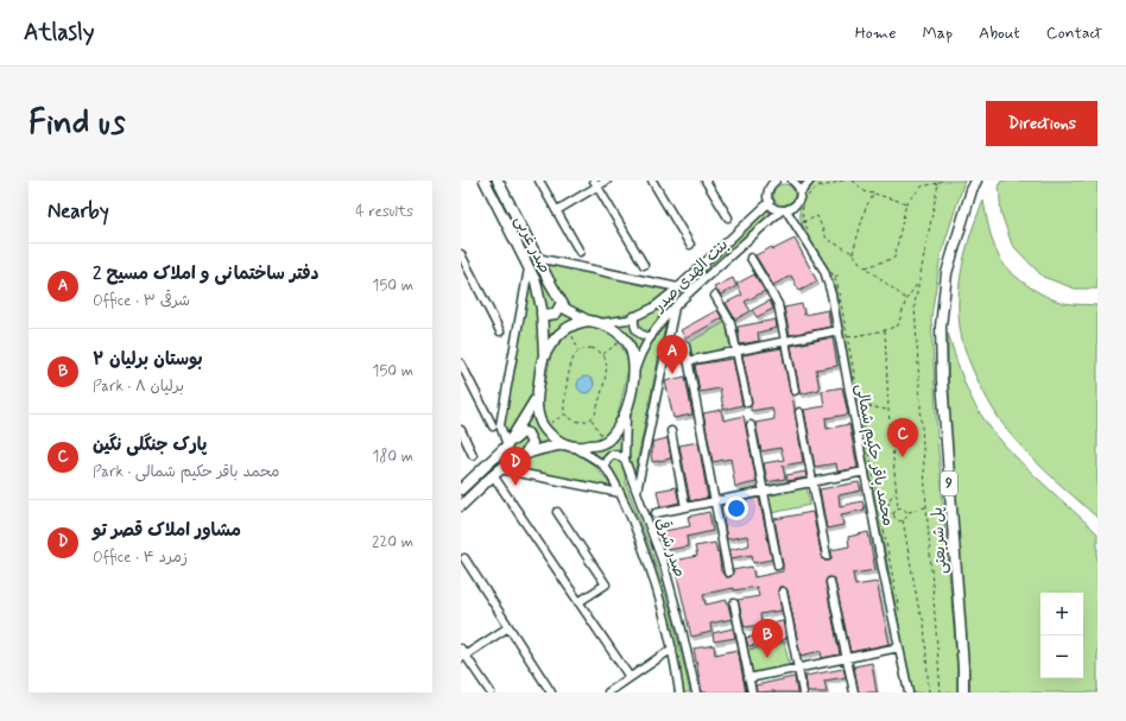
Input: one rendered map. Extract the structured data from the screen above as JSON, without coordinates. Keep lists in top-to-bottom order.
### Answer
{
  "streets": {
    "main road": ["صدر غربی", "9", "پل شریعتی"],
    "street": ["بنت الهدی صدر", "محمد باقر حکیم شمالی", "صدر شرقی"]
  },
  "crossings": [
    ["صدر غربی", "بنت الهدی صدر"],
    ["بنت الهدی صدر", "محمد باقر حکیم شمالی"]
  ],
  "page": {
    "header": "Atlasly",
    "nav": [
      "Home",
      "Map",
      "About",
      "Contact"
    ],
    "buttons": "Directions",
    "title": "Find us",
    "heading": ["Nearby", "4 results"],
    "list": [
      {
        "mark": "A",
        "name": "دفتر ساختمانی و املاک مسیح 2",
        "note": "Office · ۳ شرقی",
        "value": "150 m"
      },
      {
        "mark": "B",
        "name": "بوستان برلیان ۲",
        "note": "Park · برلیان ۸",
        "value": "150 m"
      },
      {
        "mark": "C",
        "name": "پارک جنگلی نگین",
        "note": "Park · محمد باقر حکیم شمالی",
        "value": "180 m"
      },
      {
        "mark": "D",
        "name": "مشاور املاک قصر تو",
        "note": "Office · زمرد ۴",
        "value": "220 m"
      }
    ],
    "pins": [
      "A",
      "C",
      "D",
      "B"
    ],
    "map_buttons": ["+", "−"]
  }
}
